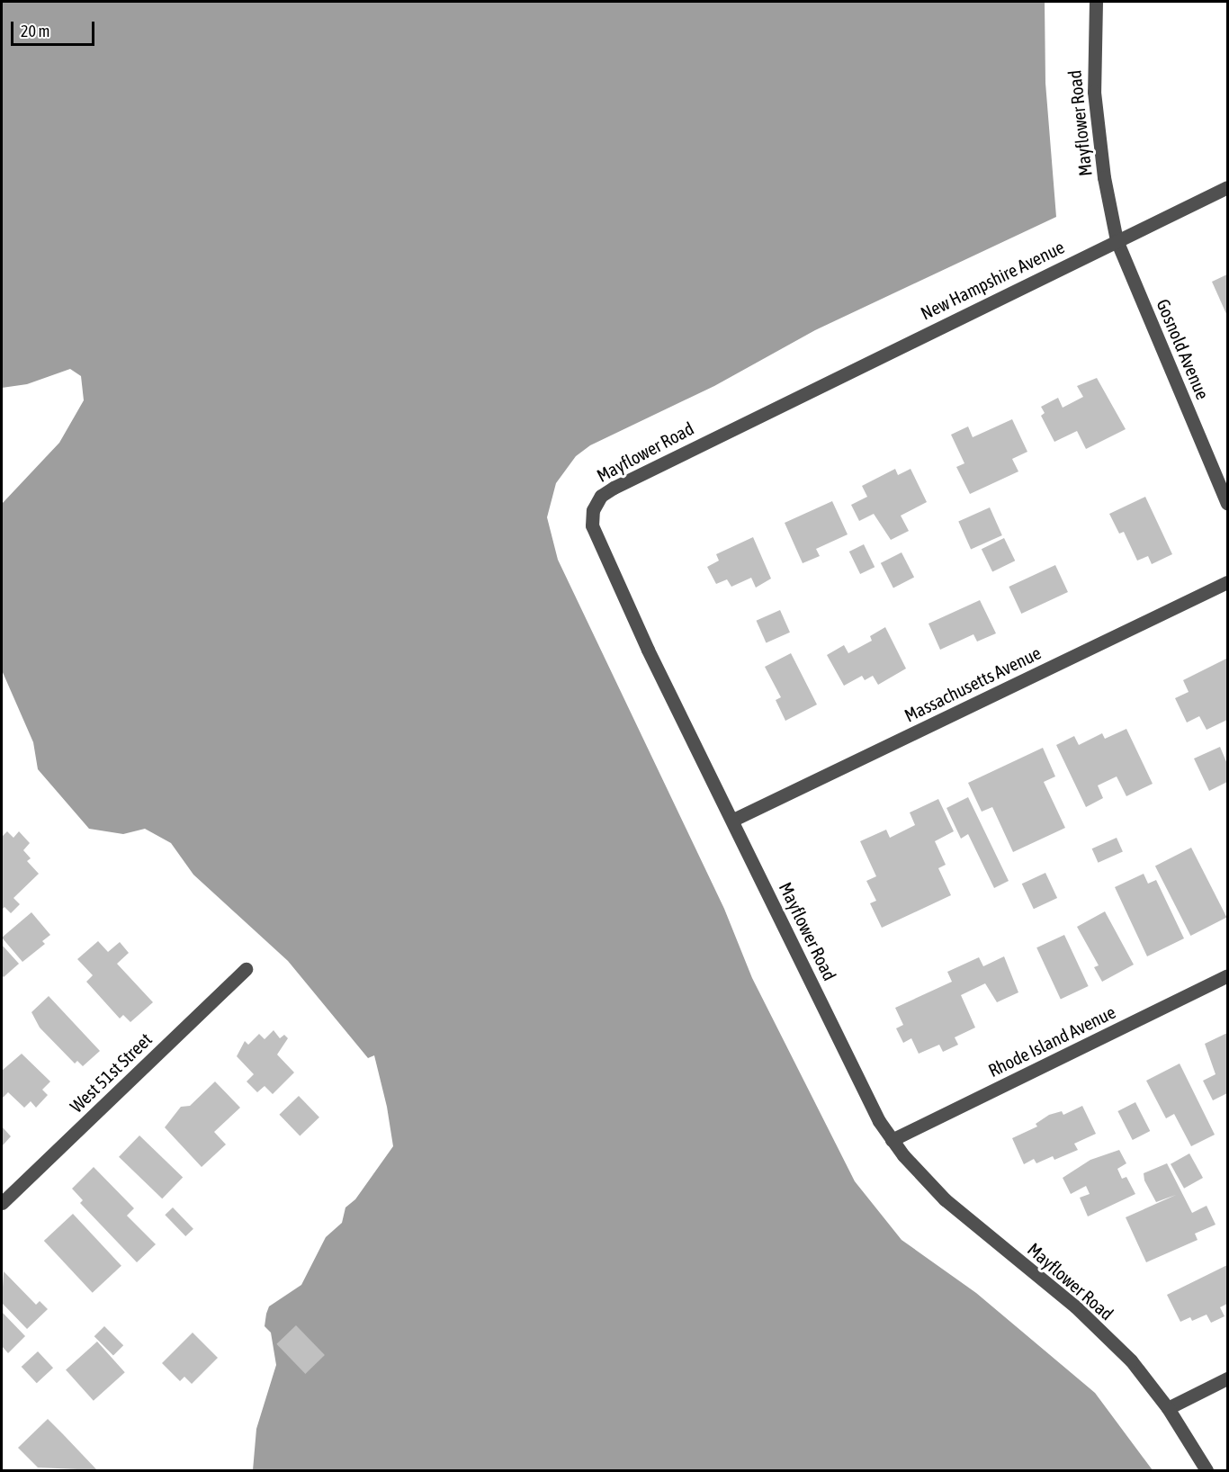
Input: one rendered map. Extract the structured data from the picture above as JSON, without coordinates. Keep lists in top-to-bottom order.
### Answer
{
  "streets": {
    "street": [
      "Mayflower Road",
      "New Hampshire Avenue",
      "Gosnold Avenue",
      "Massachusetts Avenue",
      "Rhode Island Avenue",
      "West 51st Street"
    ]
  },
  "crossings": [
    ["Mayflower Road", "New Hampshire Avenue"],
    ["Mayflower Road", "Gosnold Avenue"],
    ["Mayflower Road", "Massachusetts Avenue"],
    ["Mayflower Road", "Rhode Island Avenue"],
    ["New Hampshire Avenue", "Gosnold Avenue"]
  ],
  "scale_bar": "20 m"
}
